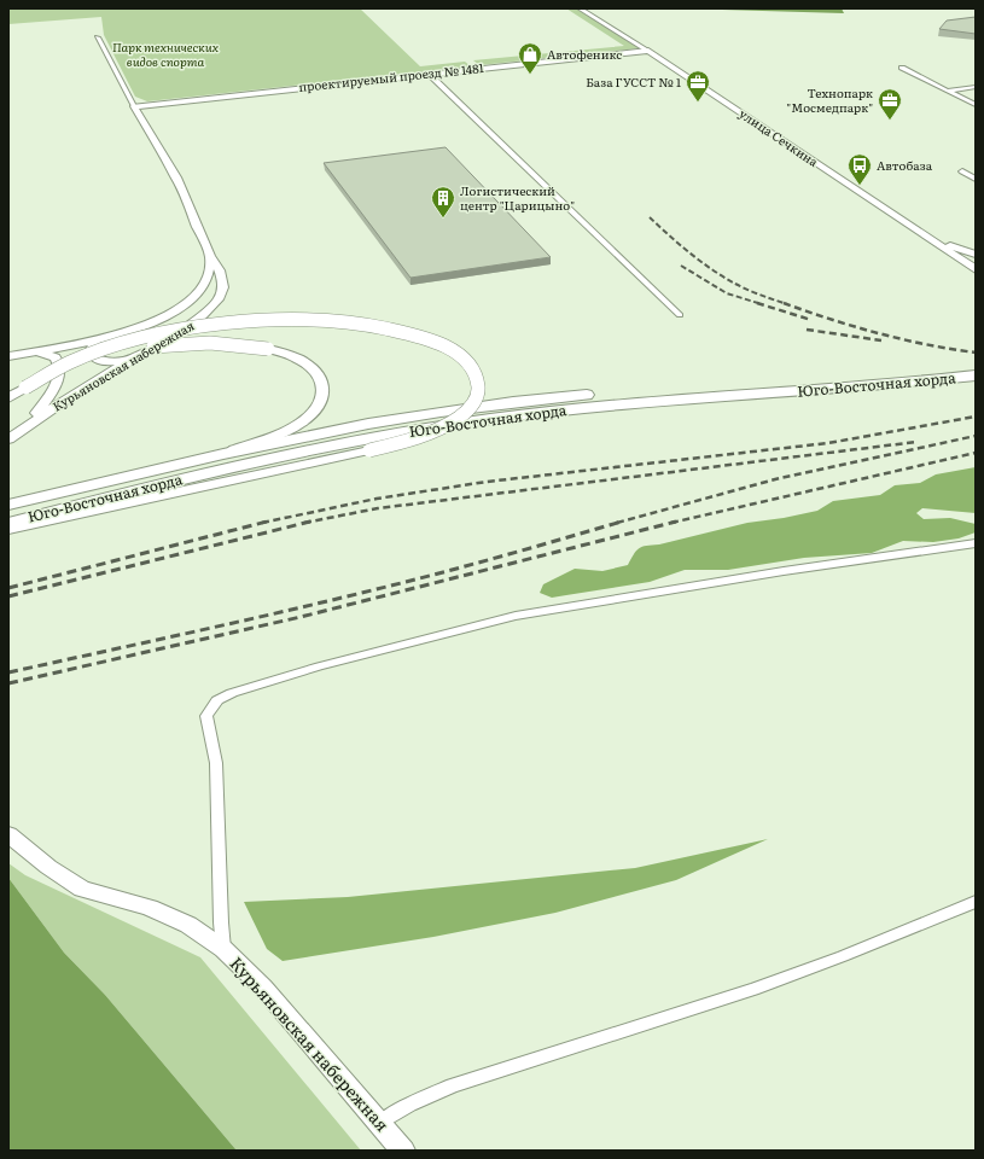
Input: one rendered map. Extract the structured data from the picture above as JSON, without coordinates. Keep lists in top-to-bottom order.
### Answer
{
  "streets": {
    "main road": ["Курьяновская набережная", "Юго-Восточная хорда"],
    "street": ["проектируемый проезд № 1481", "улица Сечкина"]
  },
  "crossings": [
    ["проектируемый проезд № 1481", "улица Сечкина"],
    ["проектируемый проезд № 1481", "Курьяновская набережная"]
  ],
  "parks": ["Парк технических видов спорта"],
  "places": {
    "shop": ["Автофеникс"],
    "office": ["База ГУССТ № 1", "Технопарк \"Мосмедпарк\""],
    "bus stop": ["Автобаза"],
    "building": ["Логистический центр \"Царицыно\""]
  }
}
